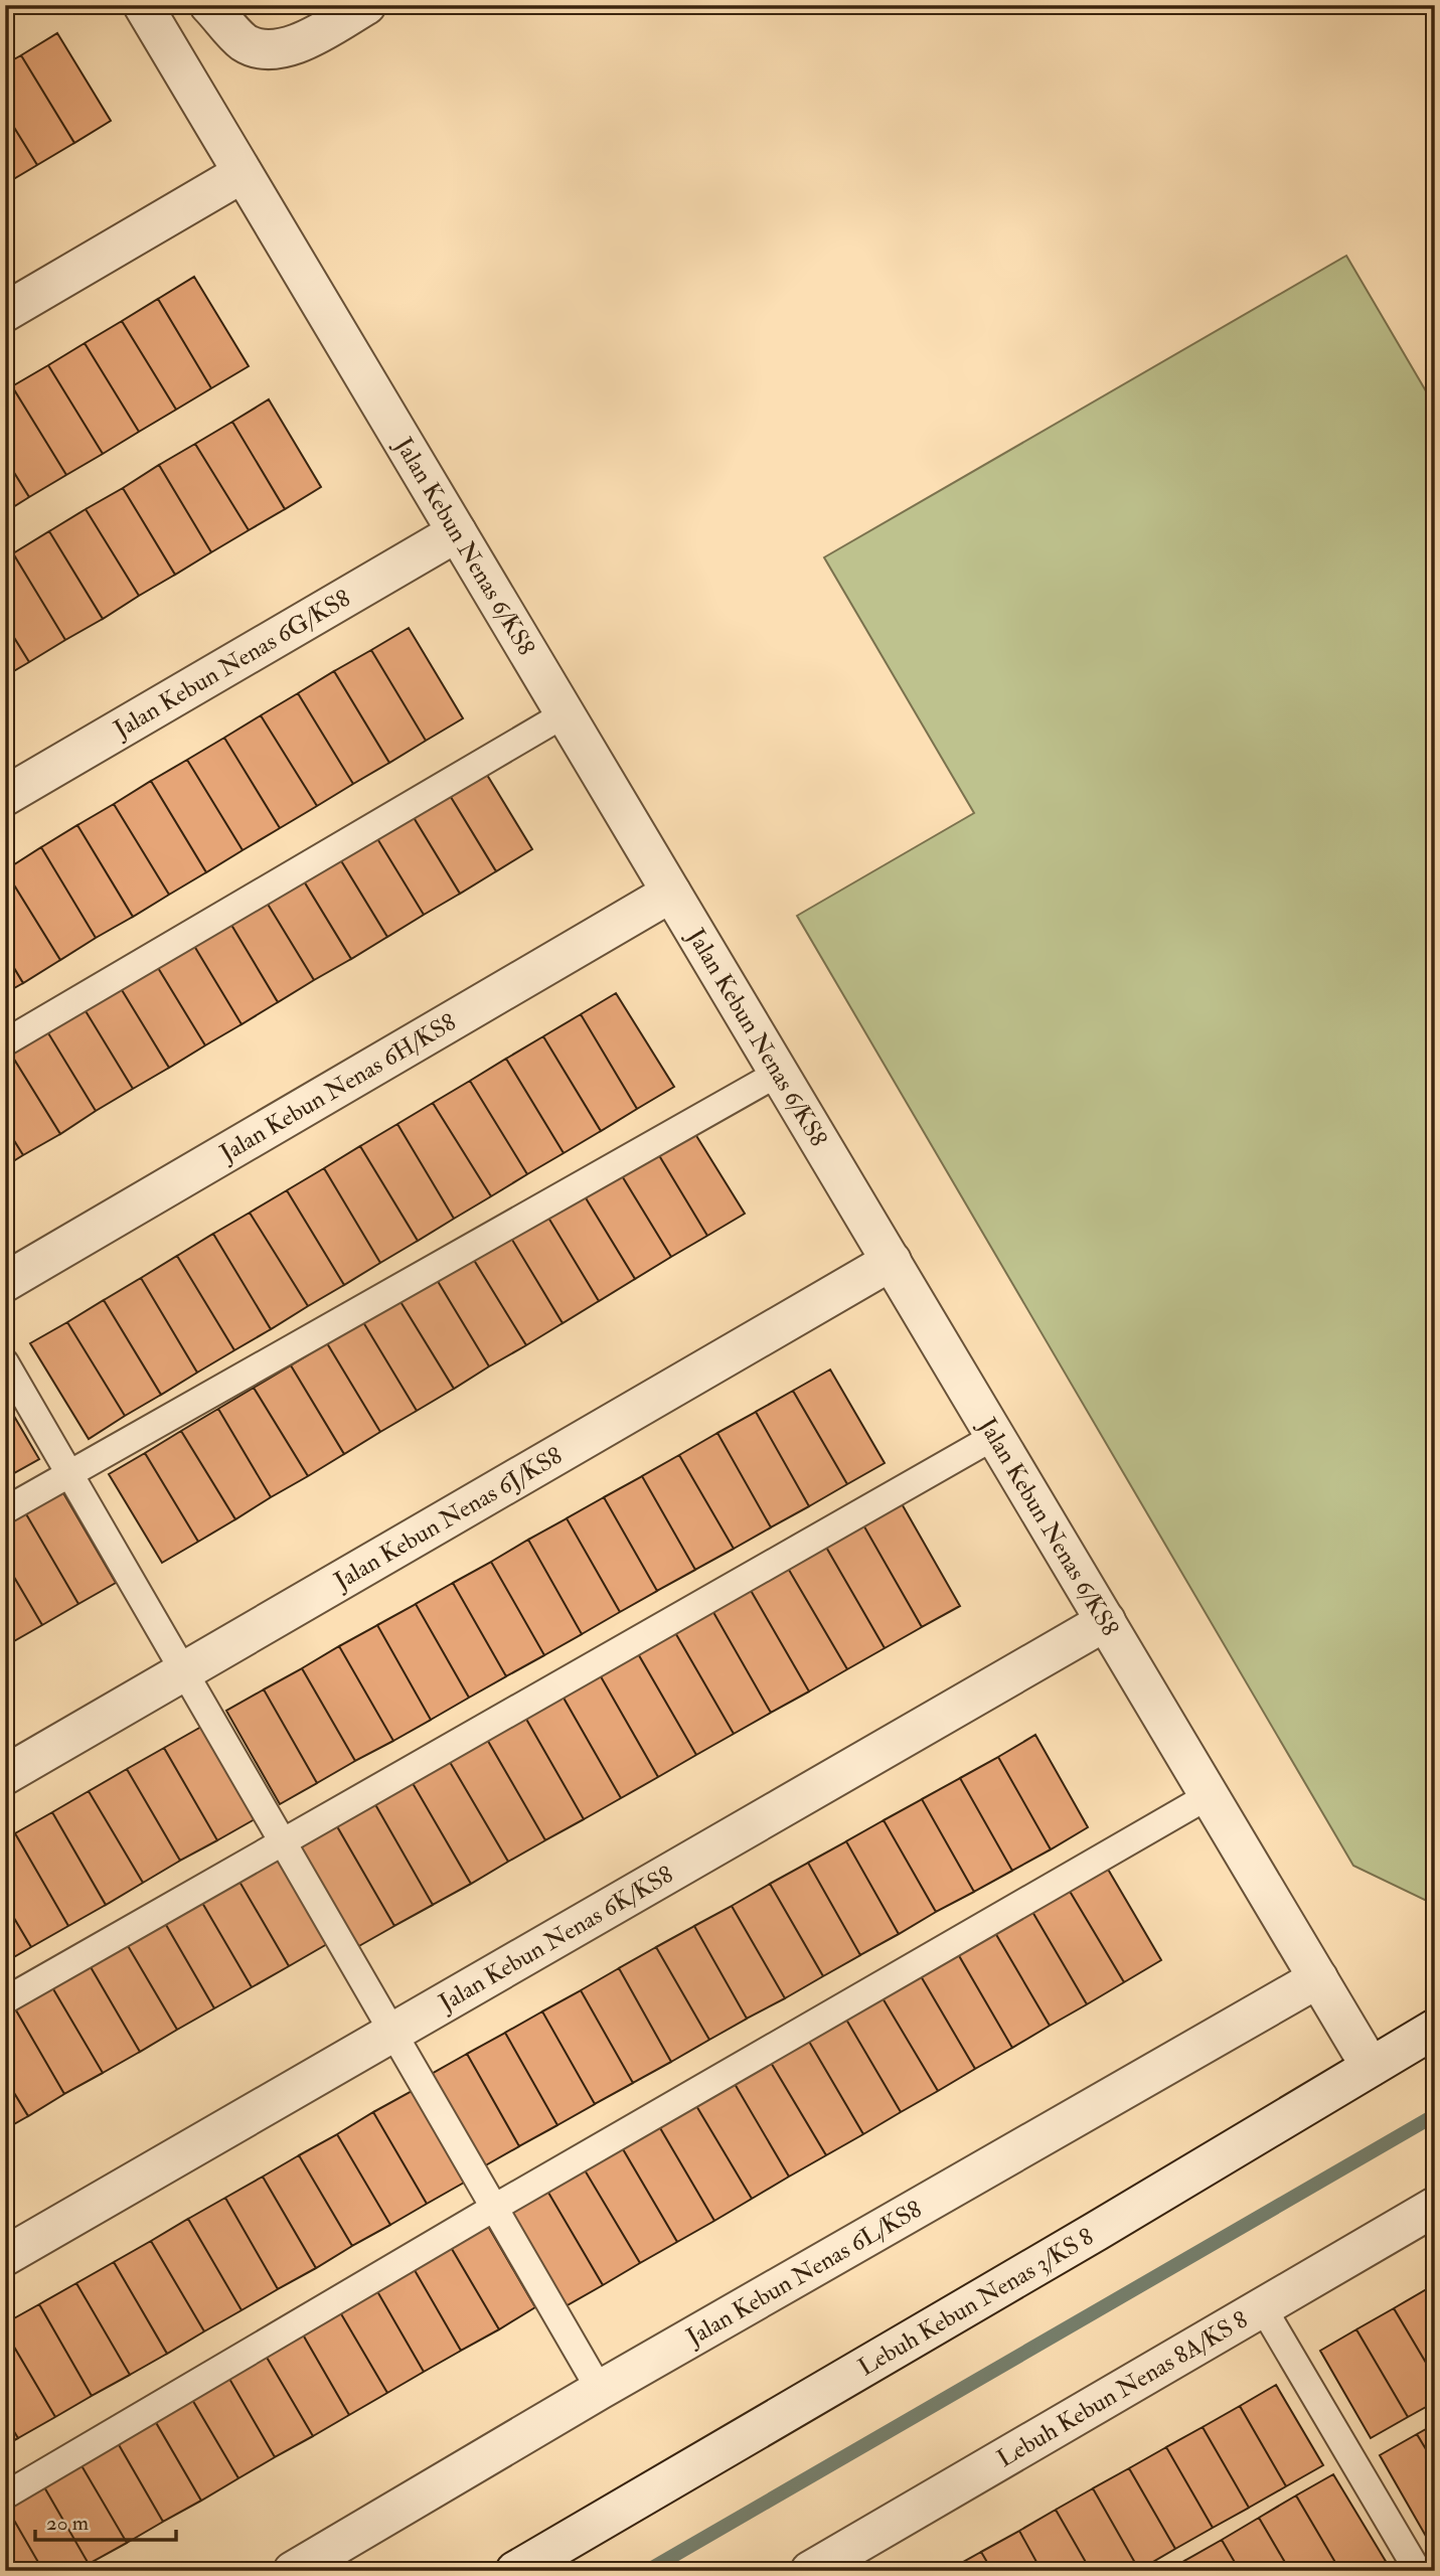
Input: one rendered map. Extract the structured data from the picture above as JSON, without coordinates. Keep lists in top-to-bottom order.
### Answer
{
  "streets": {
    "street": [
      "Jalan Kebun Nenas 6/KS8",
      "Jalan Kebun Nenas 6G/KS8",
      "Jalan Kebun Nenas 6H/KS8",
      "Jalan Kebun Nenas 6J/KS8",
      "Jalan Kebun Nenas 6K/KS8",
      "Jalan Kebun Nenas 6L/KS8",
      "Lebuh Kebun Nenas 3/KS 8",
      "Lebuh Kebun Nenas 8A/KS 8"
    ]
  },
  "crossings": [
    ["Jalan Kebun Nenas 6/KS8", "Jalan Kebun Nenas 6G/KS8"],
    ["Jalan Kebun Nenas 6/KS8", "Jalan Kebun Nenas 6H/KS8"],
    ["Jalan Kebun Nenas 6/KS8", "Jalan Kebun Nenas 6J/KS8"],
    ["Jalan Kebun Nenas 6/KS8", "Jalan Kebun Nenas 6K/KS8"],
    ["Jalan Kebun Nenas 6/KS8", "Jalan Kebun Nenas 6L/KS8"],
    ["Jalan Kebun Nenas 6/KS8", "Lebuh Kebun Nenas 3/KS 8"]
  ],
  "scale_bar": "20 m"
}
